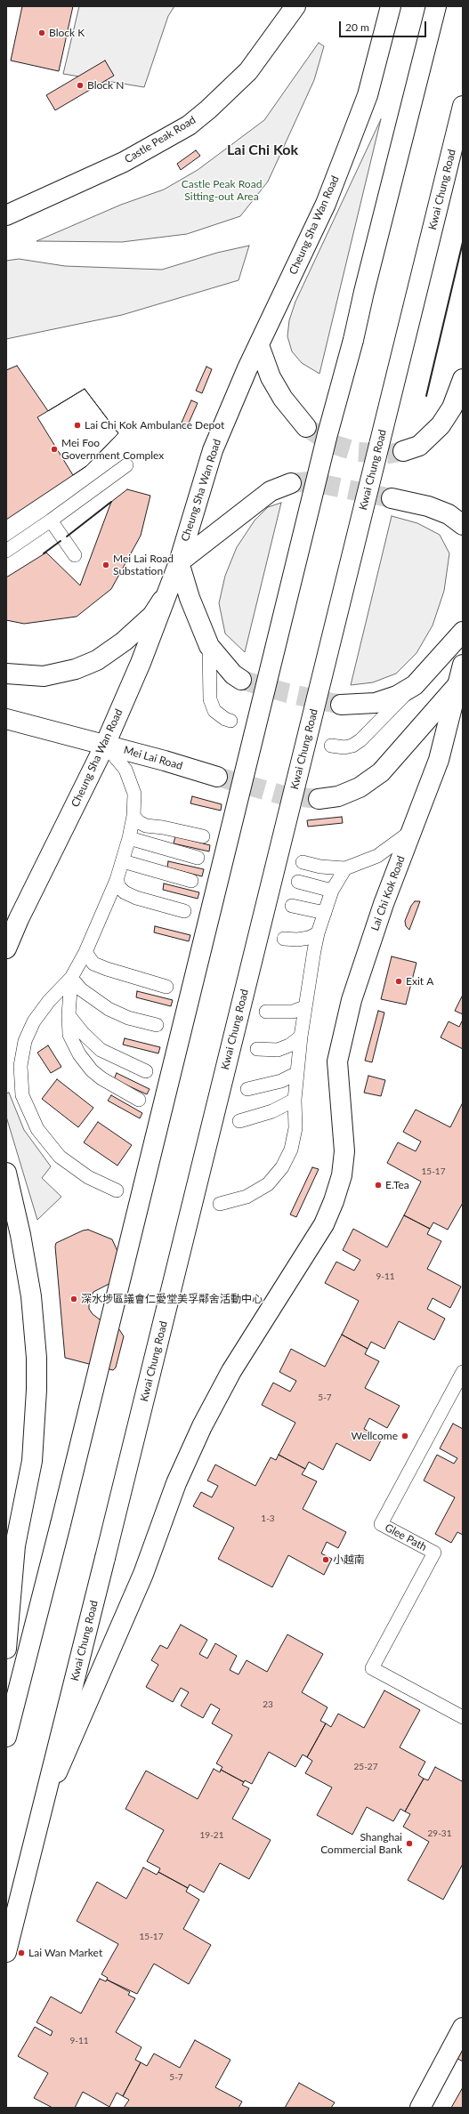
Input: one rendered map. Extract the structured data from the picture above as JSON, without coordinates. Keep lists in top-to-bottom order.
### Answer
{
  "streets": {
    "main road": [
      "Castle Peak Road",
      "Kwai Chung Road",
      "Cheung Sha Wan Road",
      "Mei Lai Road",
      "Lai Chi Kok Road"
    ],
    "lane": ["Glee Path"]
  },
  "crossings": [
    ["Kwai Chung Road", "Lai Chi Kok Road"],
    ["Cheung Sha Wan Road", "Mei Lai Road"]
  ],
  "districts": ["Lai Chi Kok"],
  "parks": ["Castle Peak Road Sitting-out Area"],
  "places": [
    "Block K",
    "Block N",
    "Lai Chi Kok Ambulance Depot",
    "Mei Foo Government Complex",
    "Mei Lai Road Substation",
    "Exit A",
    "E.Tea",
    "深水埗區議會仁愛堂美孚鄰舍活動中心",
    "Wellcome",
    "小越南",
    "Shanghai Commercial Bank",
    "Lai Wan Market"
  ],
  "house_numbers": [
    "15-17",
    "9-11",
    "5-7",
    "1-3",
    "23",
    "25-27",
    "29-31",
    "19-21",
    "15-17",
    "9-11",
    "5-7"
  ],
  "scale_bar": "20 m"
}
